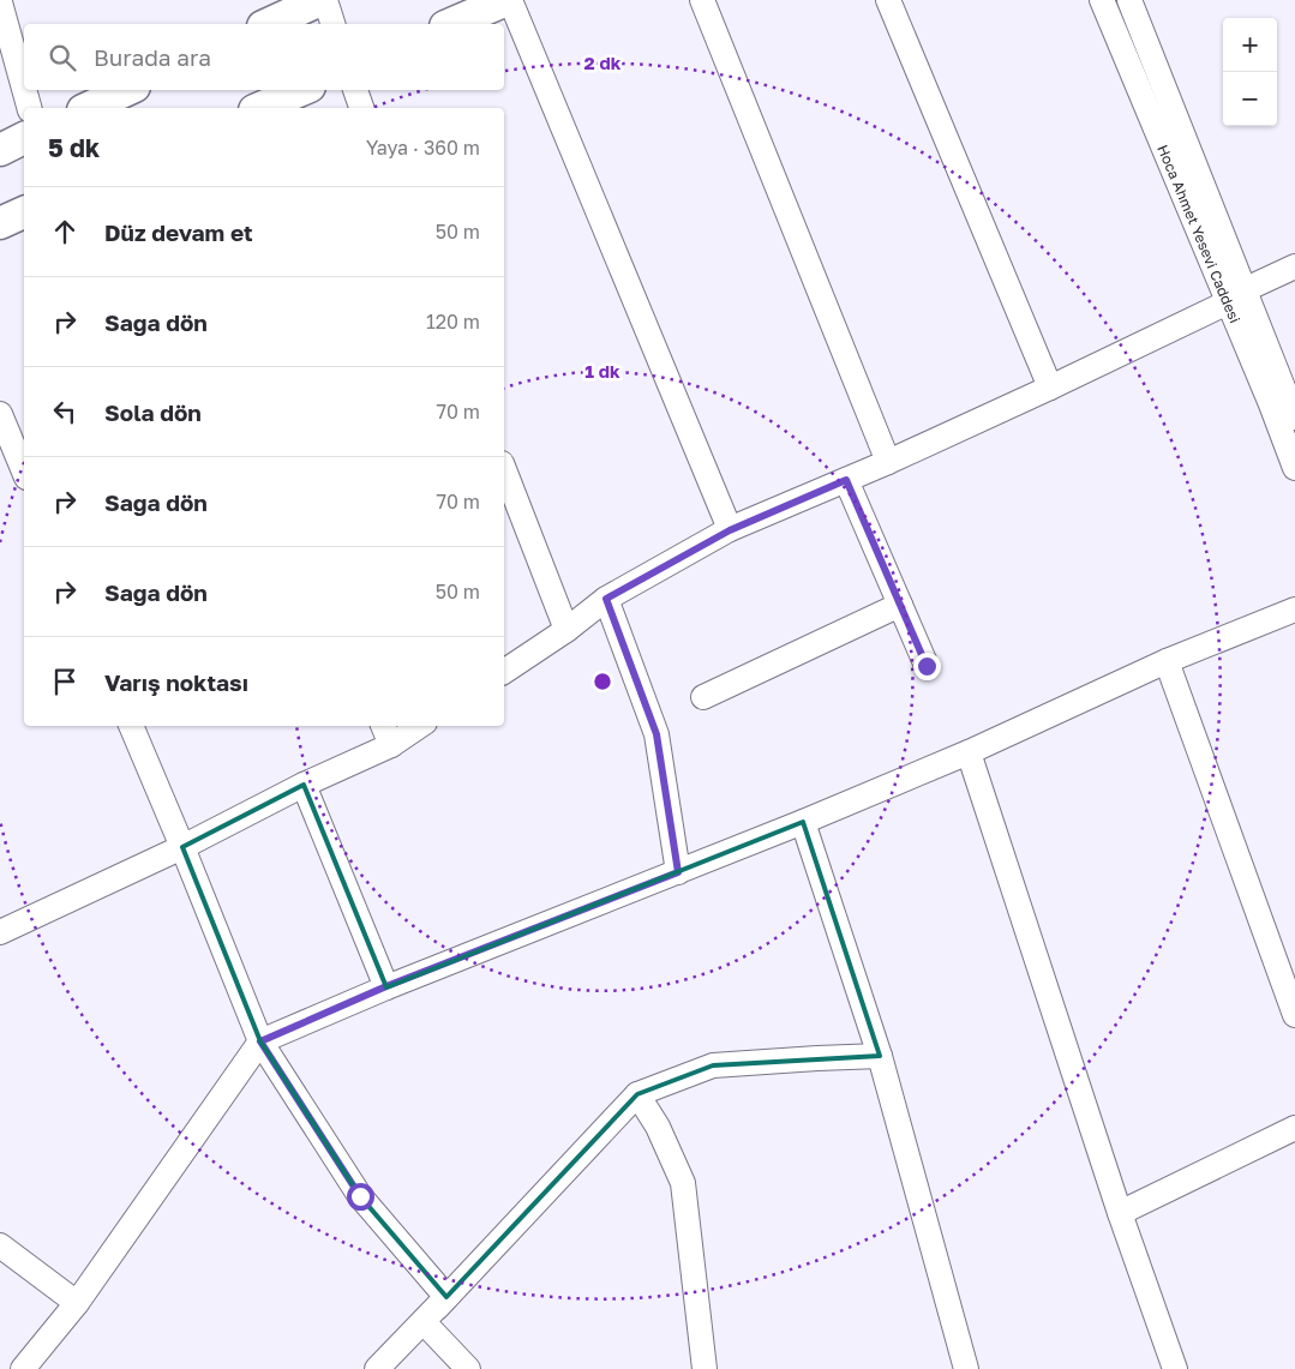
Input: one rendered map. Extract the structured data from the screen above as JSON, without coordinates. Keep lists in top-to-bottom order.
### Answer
{
  "streets": {
    "street": ["Hoca Ahmet Yesevi Caddesi"]
  },
  "page": {
    "map_buttons": ["+", "−"],
    "search": "Burada ara",
    "heading": ["5 dk", "Yaya · 360 m"],
    "list": [
      ["Düz devam et", "50 m"],
      ["Sağa dön", "120 m"],
      ["Sola dön", "70 m"],
      ["Sağa dön", "70 m"],
      ["Sağa dön", "50 m"],
      "Varış noktası"
    ]
  },
  "rings": ["2 dk", "1 dk"]
}
